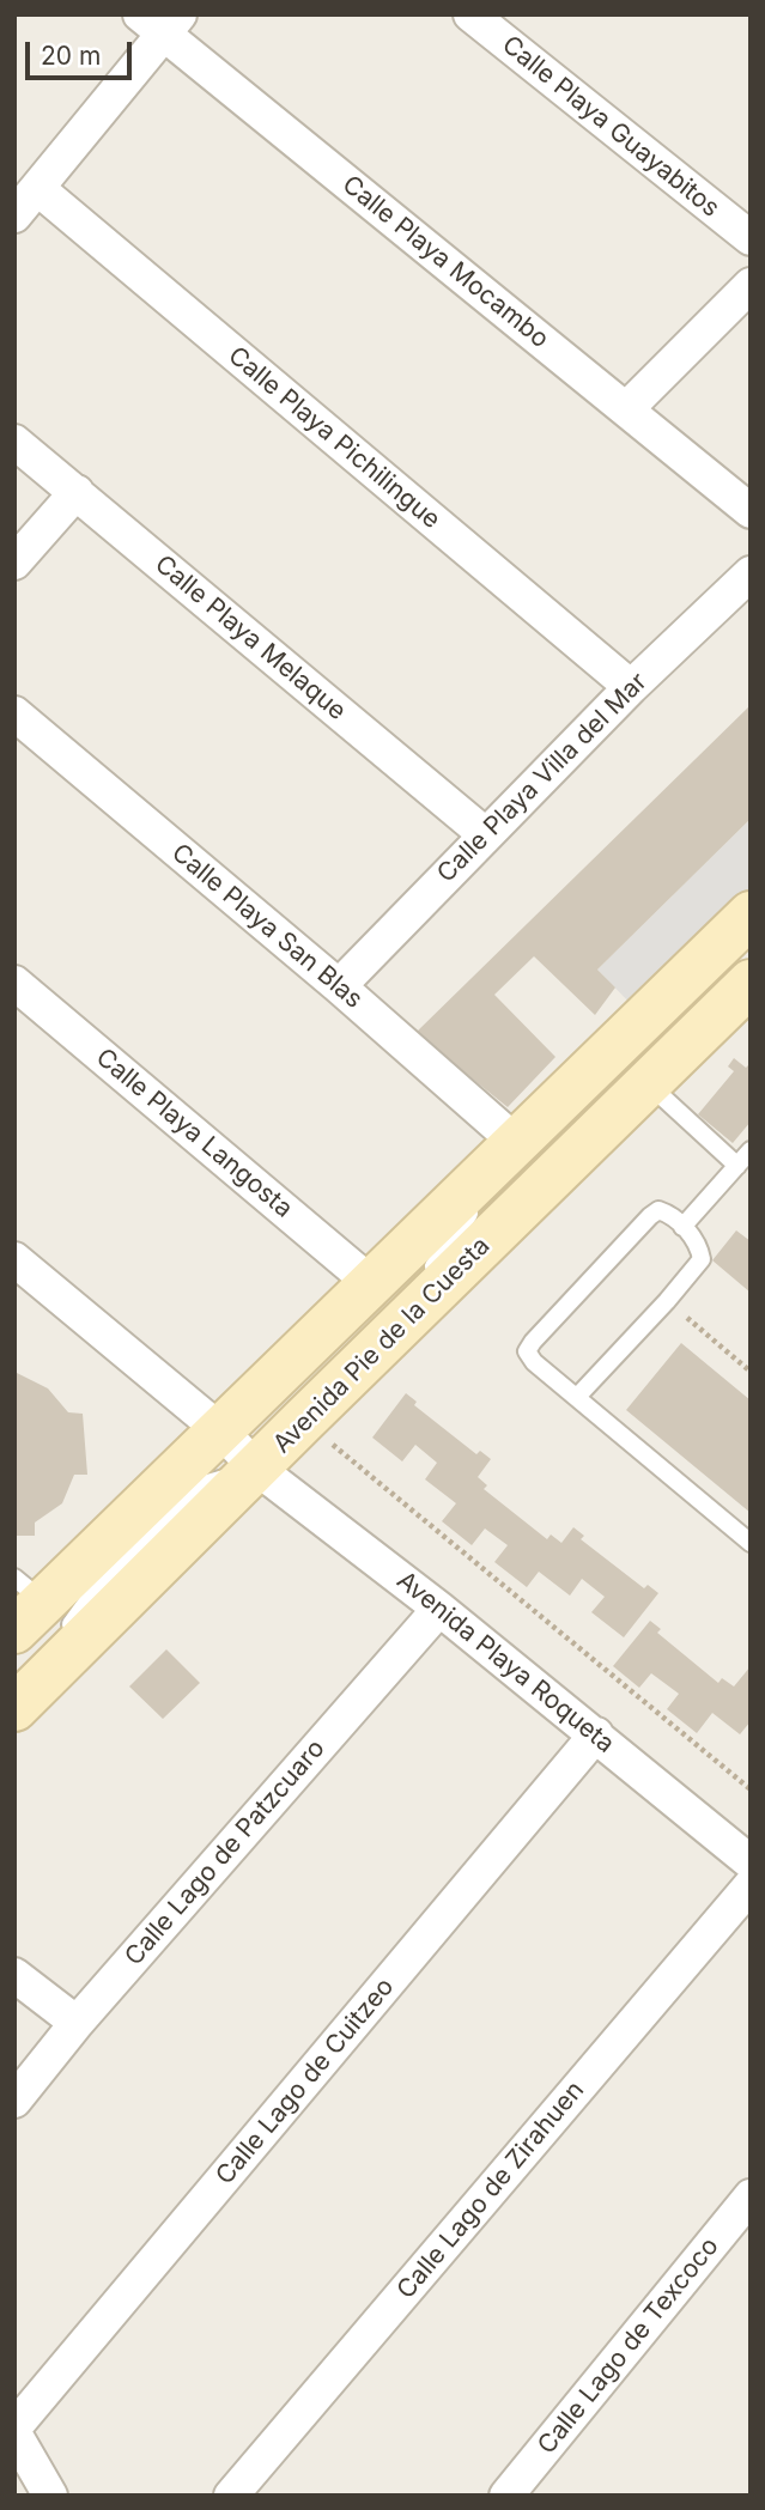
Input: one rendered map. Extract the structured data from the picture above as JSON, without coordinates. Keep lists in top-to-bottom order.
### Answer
{
  "streets": {
    "main road": ["Avenida Pie de la Cuesta"],
    "street": [
      "Calle Playa Guayabitos",
      "Calle Playa Mocambo",
      "Calle Playa Pichilingue",
      "Calle Playa Melaque",
      "Calle Playa Villa del Mar",
      "Calle Playa San Blas",
      "Calle Playa Langosta",
      "Avenida Playa Roqueta",
      "Calle Lago de Patzcuaro",
      "Calle Lago de Cuitzeo",
      "Calle Lago de Zirahuen",
      "Calle Lago de Texcoco"
    ]
  },
  "crossings": [
    ["Calle Playa Pichilingue", "Calle Playa Villa del Mar"],
    ["Calle Playa Melaque", "Calle Playa Villa del Mar"],
    ["Calle Playa Villa del Mar", "Calle Playa San Blas"],
    ["Calle Playa San Blas", "Avenida Pie de la Cuesta"],
    ["Calle Playa Langosta", "Avenida Pie de la Cuesta"],
    ["Avenida Pie de la Cuesta", "Avenida Playa Roqueta"],
    ["Avenida Playa Roqueta", "Calle Lago de Patzcuaro"],
    ["Avenida Playa Roqueta", "Calle Lago de Cuitzeo"]
  ],
  "scale_bar": "20 m"
}
